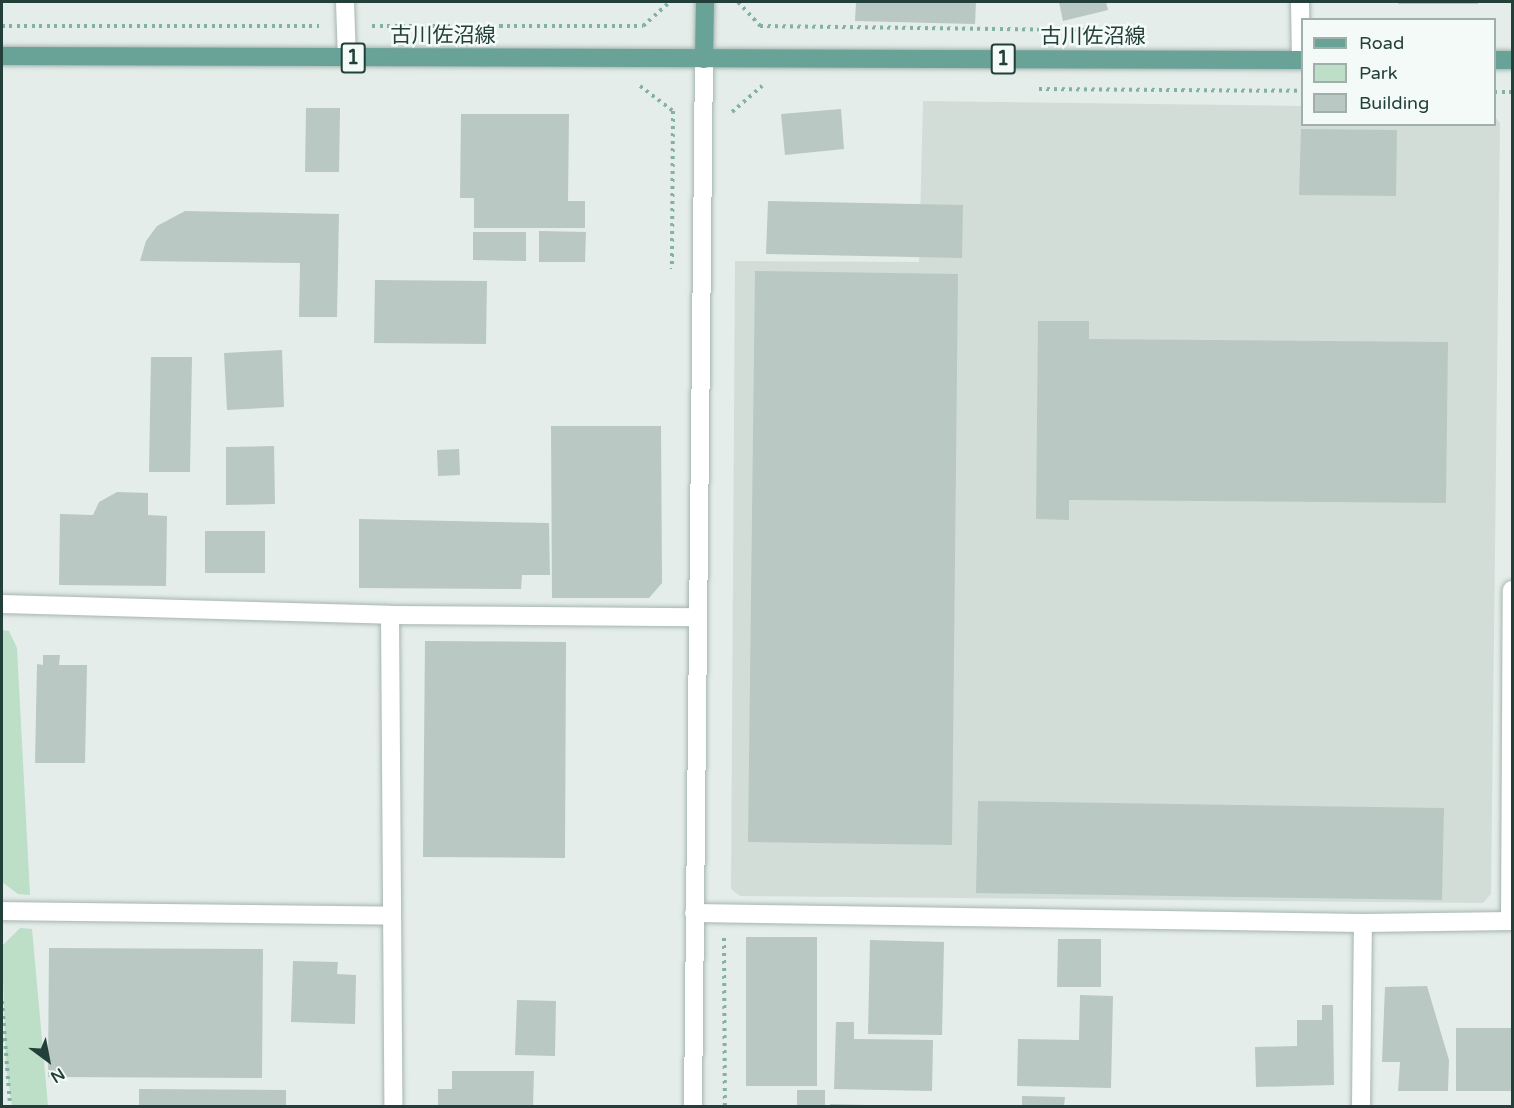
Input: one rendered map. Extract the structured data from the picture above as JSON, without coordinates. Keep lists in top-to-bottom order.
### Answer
{
  "streets": {
    "main road": ["古川佐沼線", "1"]
  },
  "legend": ["Road", "Park", "Building"],
  "north": "bottom right"
}
